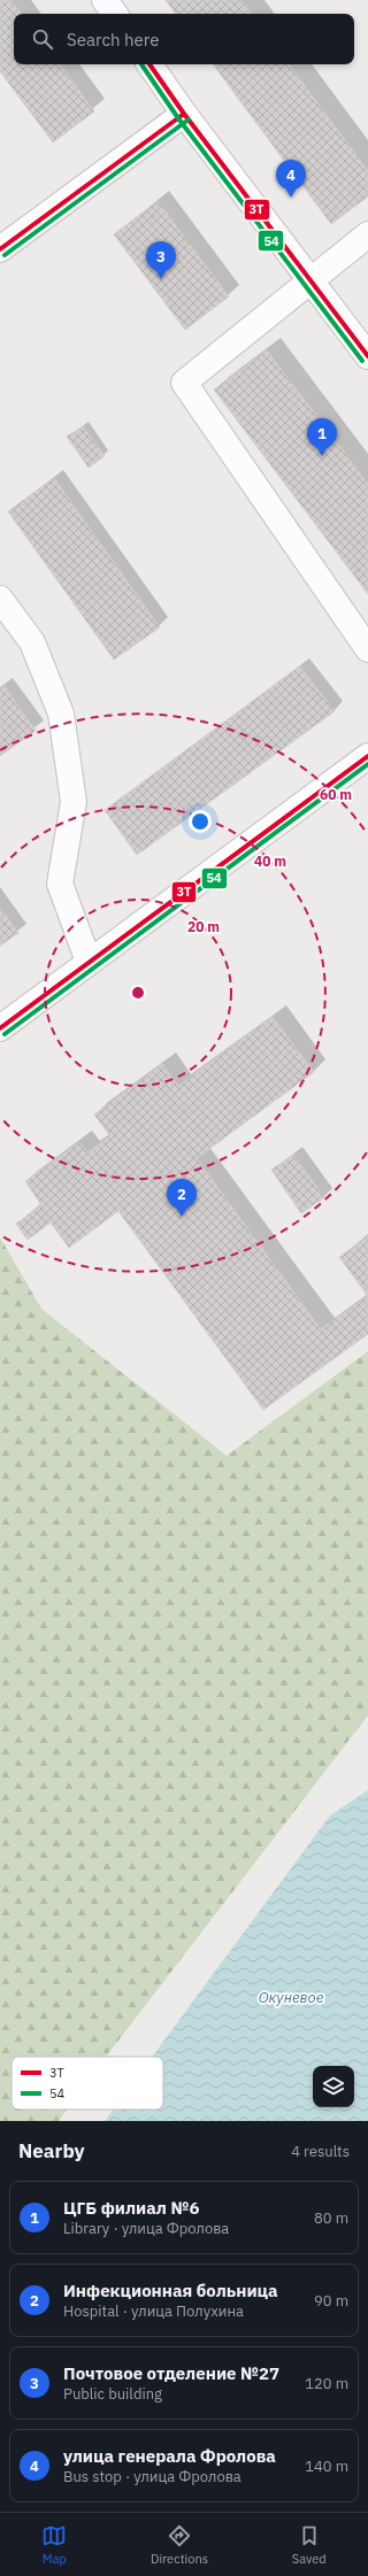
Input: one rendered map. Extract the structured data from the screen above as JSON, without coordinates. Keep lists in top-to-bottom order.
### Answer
{
  "water": ["Окуневое"],
  "lines": ["transit line 3Т", "transit line 54"],
  "legend": ["3Т", "54"],
  "page": {
    "search": "Search here",
    "pins": [
      "4",
      "3",
      "1",
      "2"
    ],
    "heading": ["Nearby", "4 results"],
    "list": [
      {
        "mark": "1",
        "name": "ЦГБ филиал №6",
        "note": "Library · улица Фролова",
        "value": "80 m"
      },
      {
        "mark": "2",
        "name": "Инфекционная больница",
        "note": "Hospital · улица Полухина",
        "value": "90 m"
      },
      {
        "mark": "3",
        "name": "Почтовое отделение №27",
        "note": "Public building",
        "value": "120 m"
      },
      {
        "mark": "4",
        "name": "улица генерала Фролова",
        "note": "Bus stop · улица Фролова",
        "value": "140 m"
      }
    ],
    "nav": ["Map", "Directions", "Saved"]
  },
  "rings": ["60 m", "40 m", "20 m"]
}
